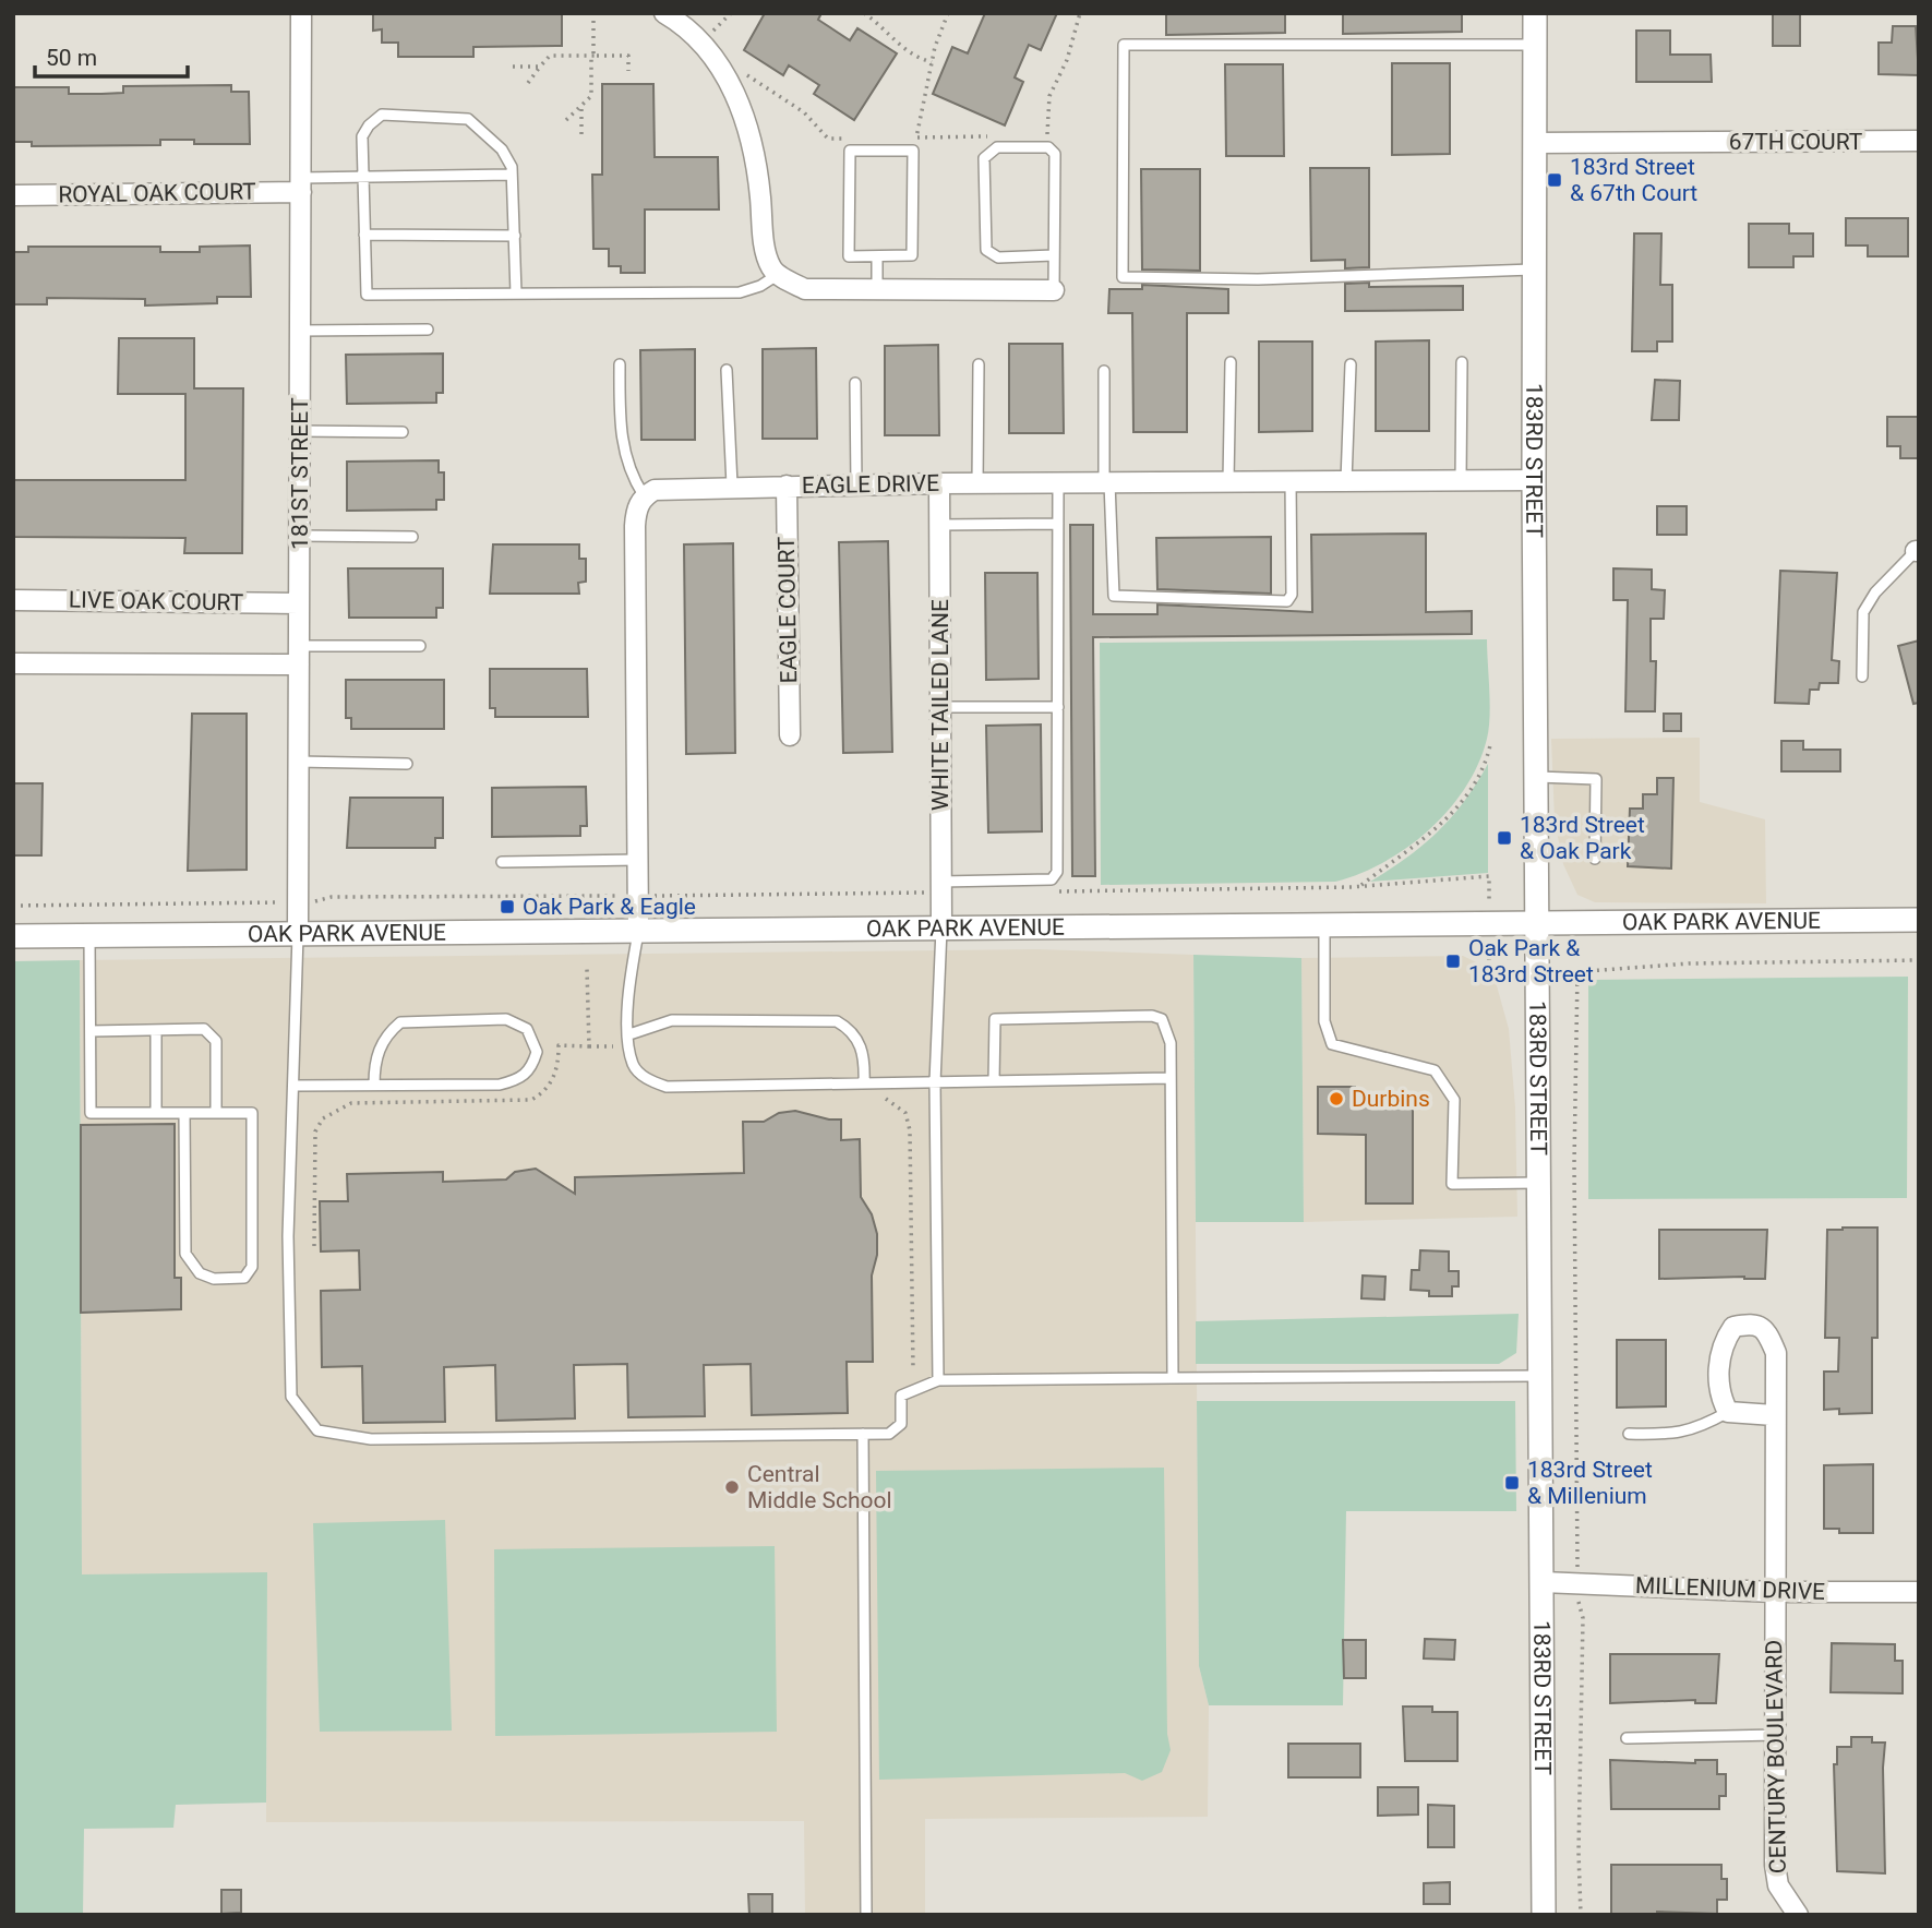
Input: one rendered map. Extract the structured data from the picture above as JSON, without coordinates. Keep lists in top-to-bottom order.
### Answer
{
  "streets": {
    "street": [
      "67TH COURT",
      "ROYAL OAK COURT",
      "183RD STREET",
      "181ST STREET",
      "EAGLE DRIVE",
      "LIVE OAK COURT",
      "EAGLE COURT",
      "WHITE TAILED LANE",
      "OAK PARK AVENUE",
      "MILLENIUM DRIVE",
      "CENTURY BOULEVARD"
    ]
  },
  "crossings": [
    ["67TH COURT", "183RD STREET"],
    ["ROYAL OAK COURT", "181ST STREET"],
    ["183RD STREET", "EAGLE DRIVE"],
    ["183RD STREET", "OAK PARK AVENUE"],
    ["183RD STREET", "MILLENIUM DRIVE"],
    ["181ST STREET", "LIVE OAK COURT"],
    ["181ST STREET", "OAK PARK AVENUE"],
    ["EAGLE DRIVE", "EAGLE COURT"],
    ["EAGLE DRIVE", "WHITE TAILED LANE"],
    ["WHITE TAILED LANE", "OAK PARK AVENUE"],
    ["MILLENIUM DRIVE", "CENTURY BOULEVARD"]
  ],
  "places": {
    "transit": [
      "183rd Street & 67th Court",
      "183rd Street & Oak Park",
      "Oak Park & Eagle",
      "Oak Park & 183rd Street",
      "183rd Street & Millenium"
    ],
    "other": ["Durbins", "Central Middle School"]
  },
  "scale_bar": "50 m"
}
